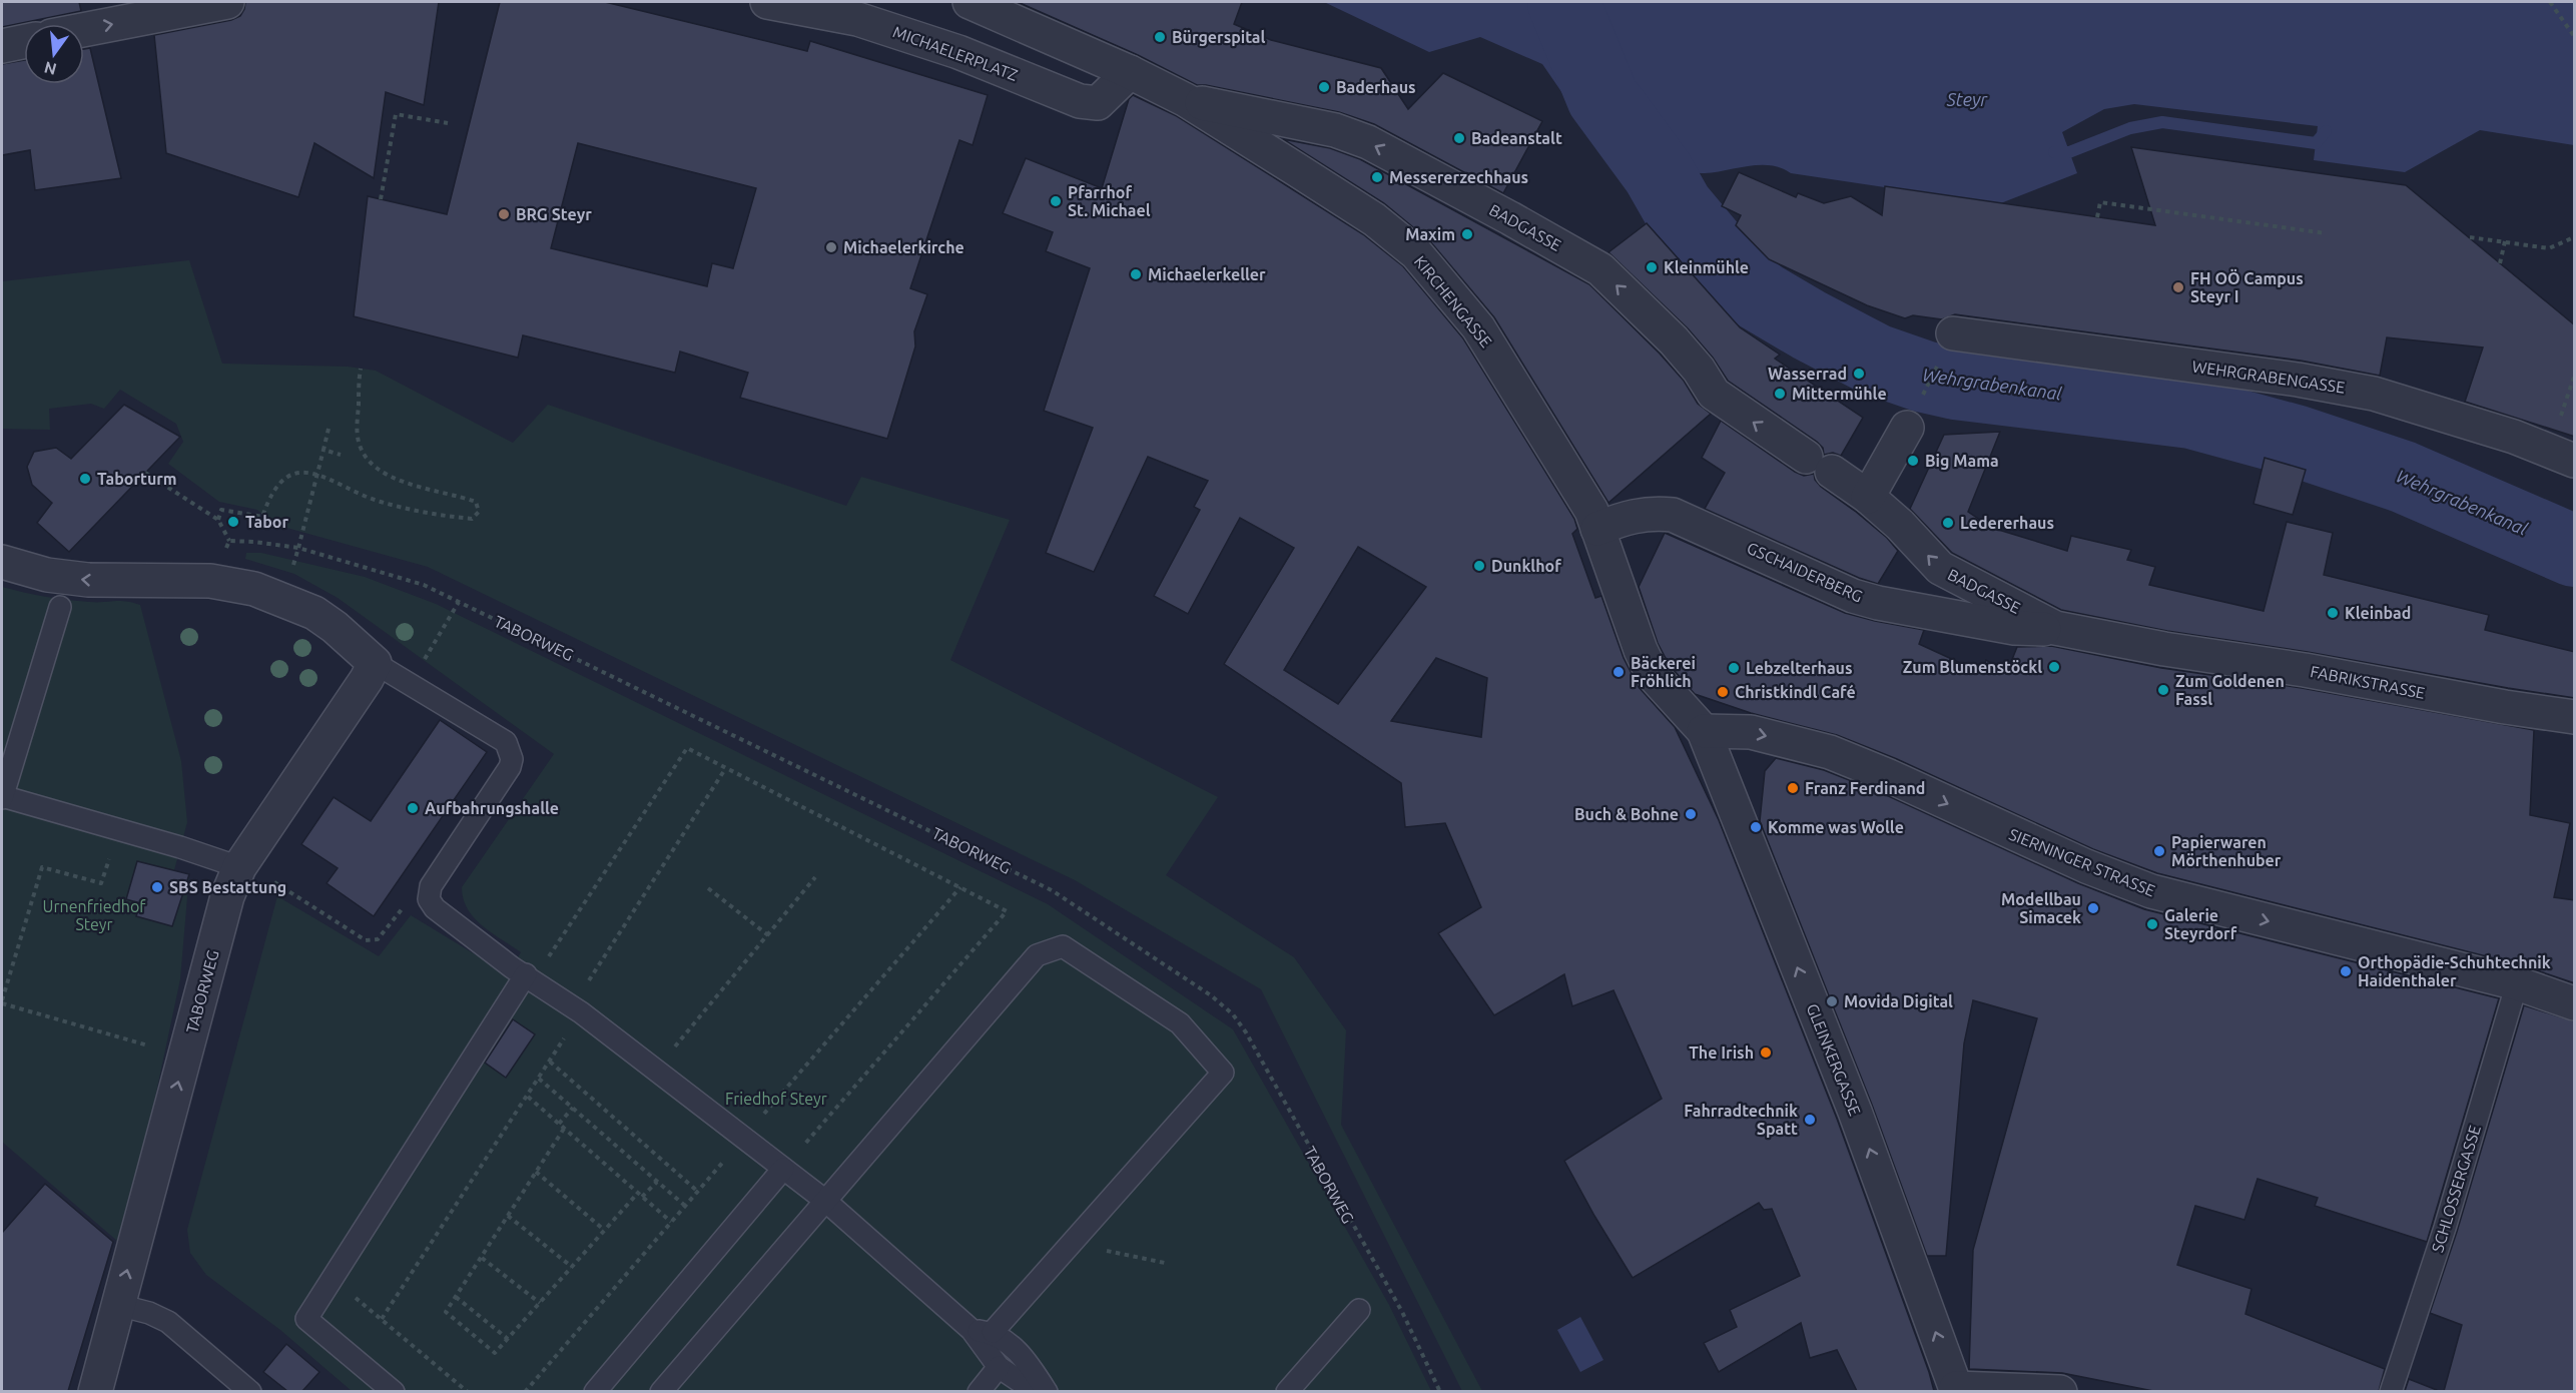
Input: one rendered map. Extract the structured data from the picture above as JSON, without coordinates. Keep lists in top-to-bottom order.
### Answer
{
  "streets": {
    "street": [
      "MICHAELERPLATZ",
      "BADGASSE",
      "KIRCHENGASSE",
      "WEHRGRABENGASSE",
      "GSCHAIDERBERG",
      "TABORWEG",
      "FABRIKSTRASSE",
      "SIERNINGER STRASSE",
      "GLEINKERGASSE"
    ],
    "lane": ["SCHLOSSERGASSE"]
  },
  "crossings": [
    ["MICHAELERPLATZ", "KIRCHENGASSE"],
    ["BADGASSE", "KIRCHENGASSE"],
    ["BADGASSE", "GSCHAIDERBERG"],
    ["BADGASSE", "FABRIKSTRASSE"],
    ["KIRCHENGASSE", "GSCHAIDERBERG"],
    ["KIRCHENGASSE", "SIERNINGER STRASSE"],
    ["KIRCHENGASSE", "GLEINKERGASSE"],
    ["GSCHAIDERBERG", "FABRIKSTRASSE"],
    ["SIERNINGER STRASSE", "GLEINKERGASSE"],
    ["SIERNINGER STRASSE", "SCHLOSSERGASSE"]
  ],
  "one_way": ["BADGASSE", "SIERNINGER STRASSE", "GLEINKERGASSE"],
  "water": ["Steyr", "Wehrgrabenkanal"],
  "parks": ["Urnenfriedhof Steyr", "Friedhof Steyr"],
  "places": [
    "Bürgerspital",
    "Baderhaus",
    "Badeanstalt",
    "Messererzechhaus",
    "Pfarrhof St. Michael",
    "BRG Steyr",
    "Maxim",
    "Michaelerkirche",
    "Kleinmühle",
    "Michaelerkeller",
    "FH OÖ Campus Steyr I",
    "Wasserrad",
    "Mittermühle",
    "Big Mama",
    "Taborturm",
    "Tabor",
    "Ledererhaus",
    "Dunklhof",
    "Kleinbad",
    "Zum Blumenstöckl",
    "Lebzelterhaus",
    "Bäckerei Fröhlich",
    "Zum Goldenen Fassl",
    "Christkindl Café",
    "Franz Ferdinand",
    "Aufbahrungshalle",
    "Buch & Bohne",
    "Komme was Wolle",
    "Papierwaren Mörthenhuber",
    "SBS Bestattung",
    "Modellbau Simacek",
    "Galerie Steyrdorf",
    "Orthopädie-Schuhtechnik Haidenthaler",
    "Movida Digital",
    "The Irish",
    "Fahrradtechnik Spatt"
  ],
  "north": "bottom"
}
